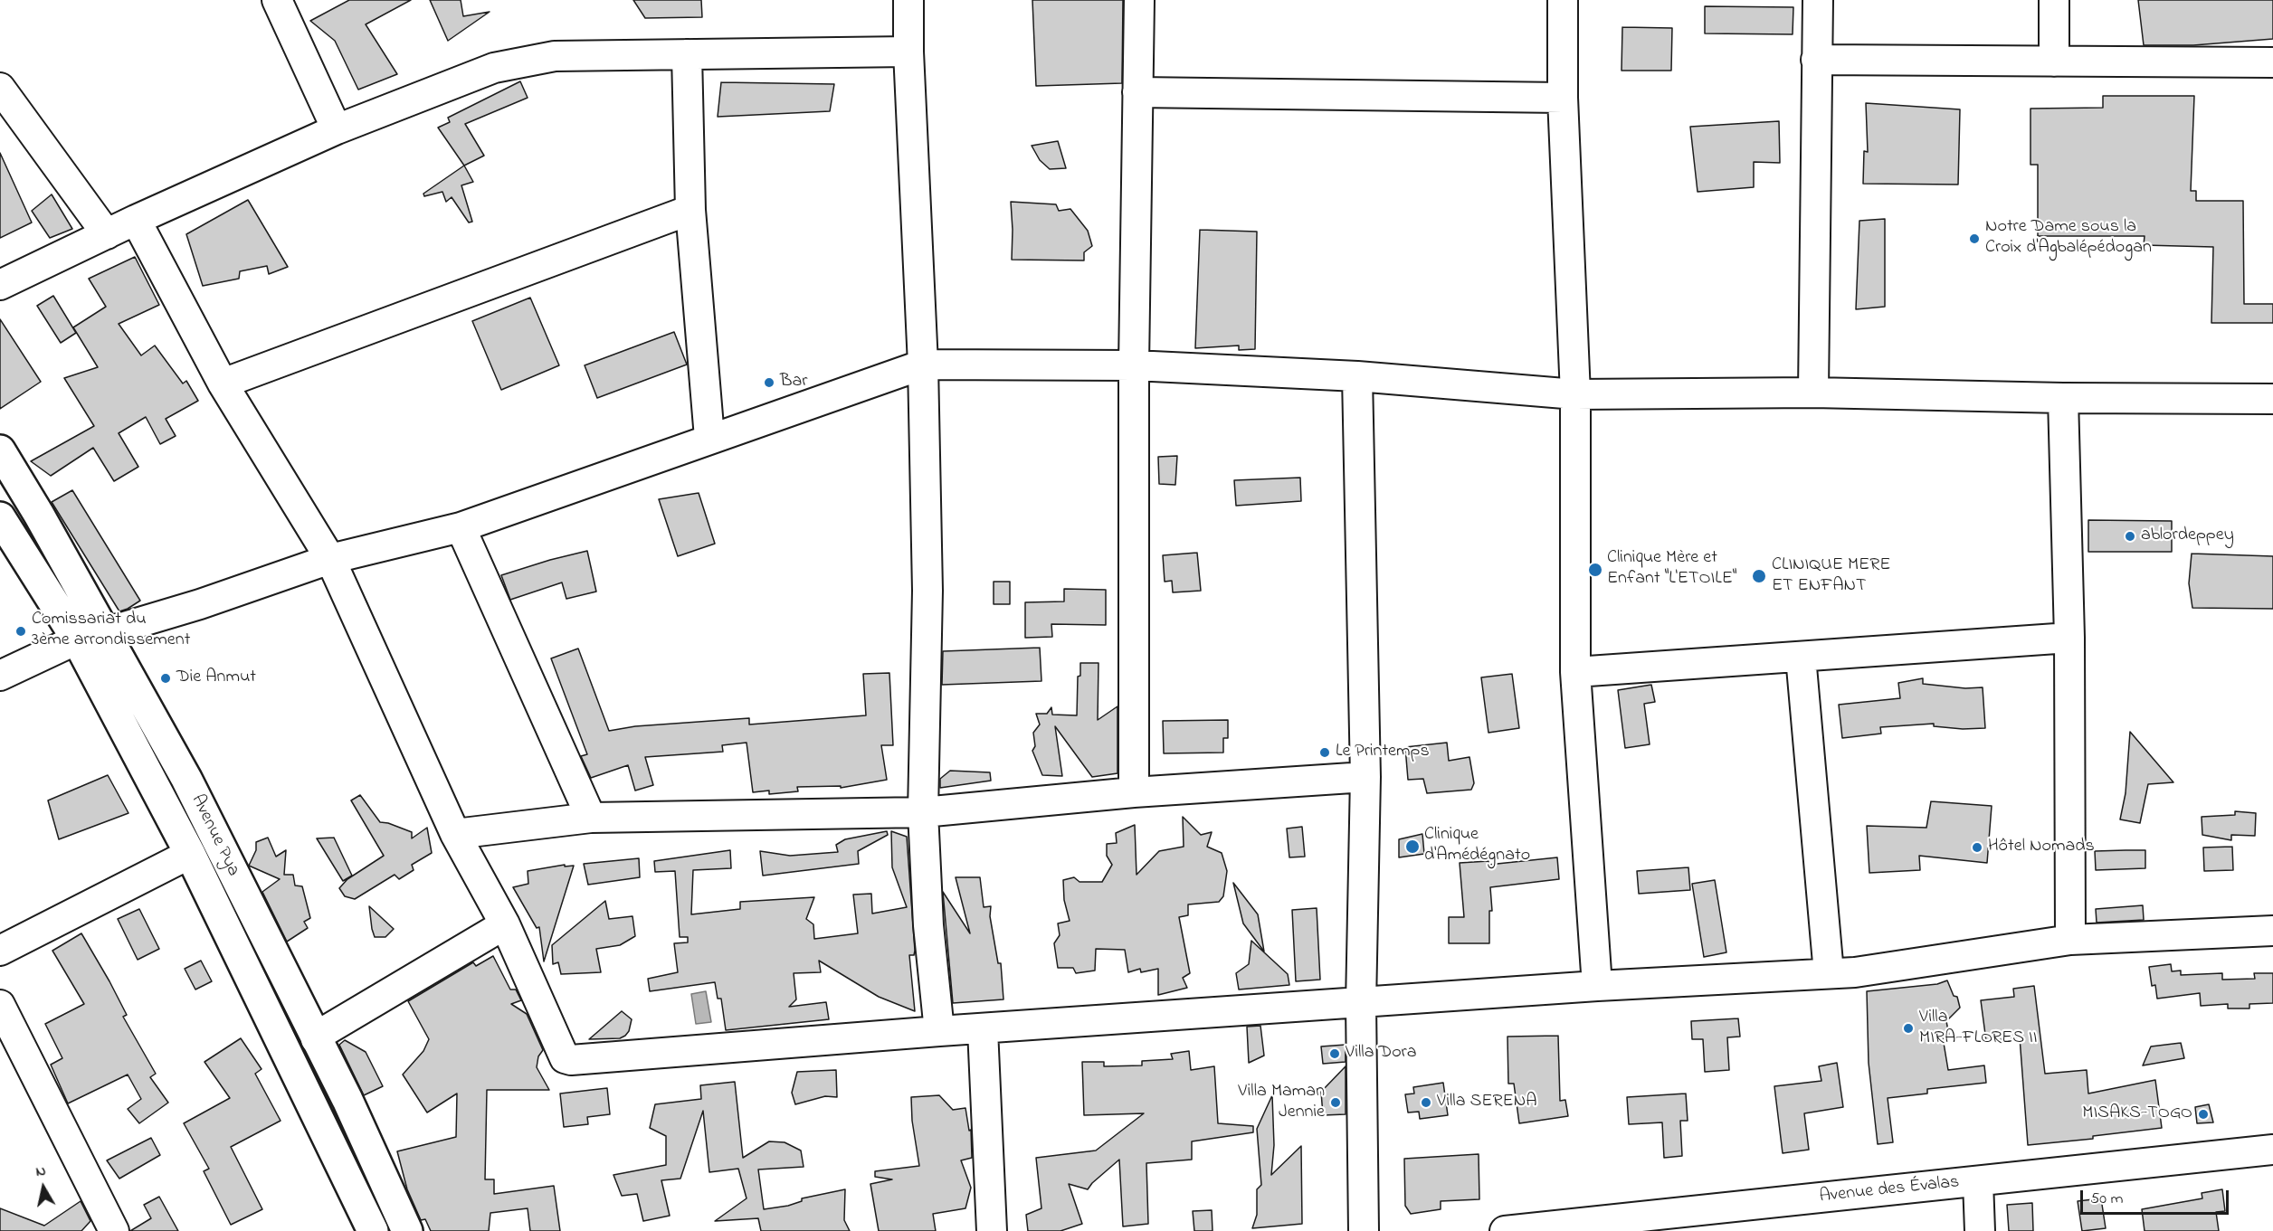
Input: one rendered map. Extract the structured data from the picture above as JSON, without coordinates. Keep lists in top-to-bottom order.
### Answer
{
  "streets": {
    "main road": ["Avenue Pya"],
    "street": ["Avenue des Évalas"]
  },
  "places": [
    "Notre Dame sous la Croix d'Agbalépédogan",
    "Bar",
    "ablordeppey",
    "Clinique Mère et Enfant \"L'ETOILE\"",
    "CLINIQUE MERE ET ENFANT",
    "Comissariat du 3ème arrondissement",
    "Die Anmut",
    "Le Printemps",
    "Clinique d'Amédégnato",
    "Hôtel Nomads",
    "Villa MIRA-FLORES II",
    "Villa Dora",
    "Villa Maman Jennie",
    "Villa SERENA",
    "MISAKS-TOGO"
  ],
  "scale_bar": "50 m",
  "north": "top"
}
